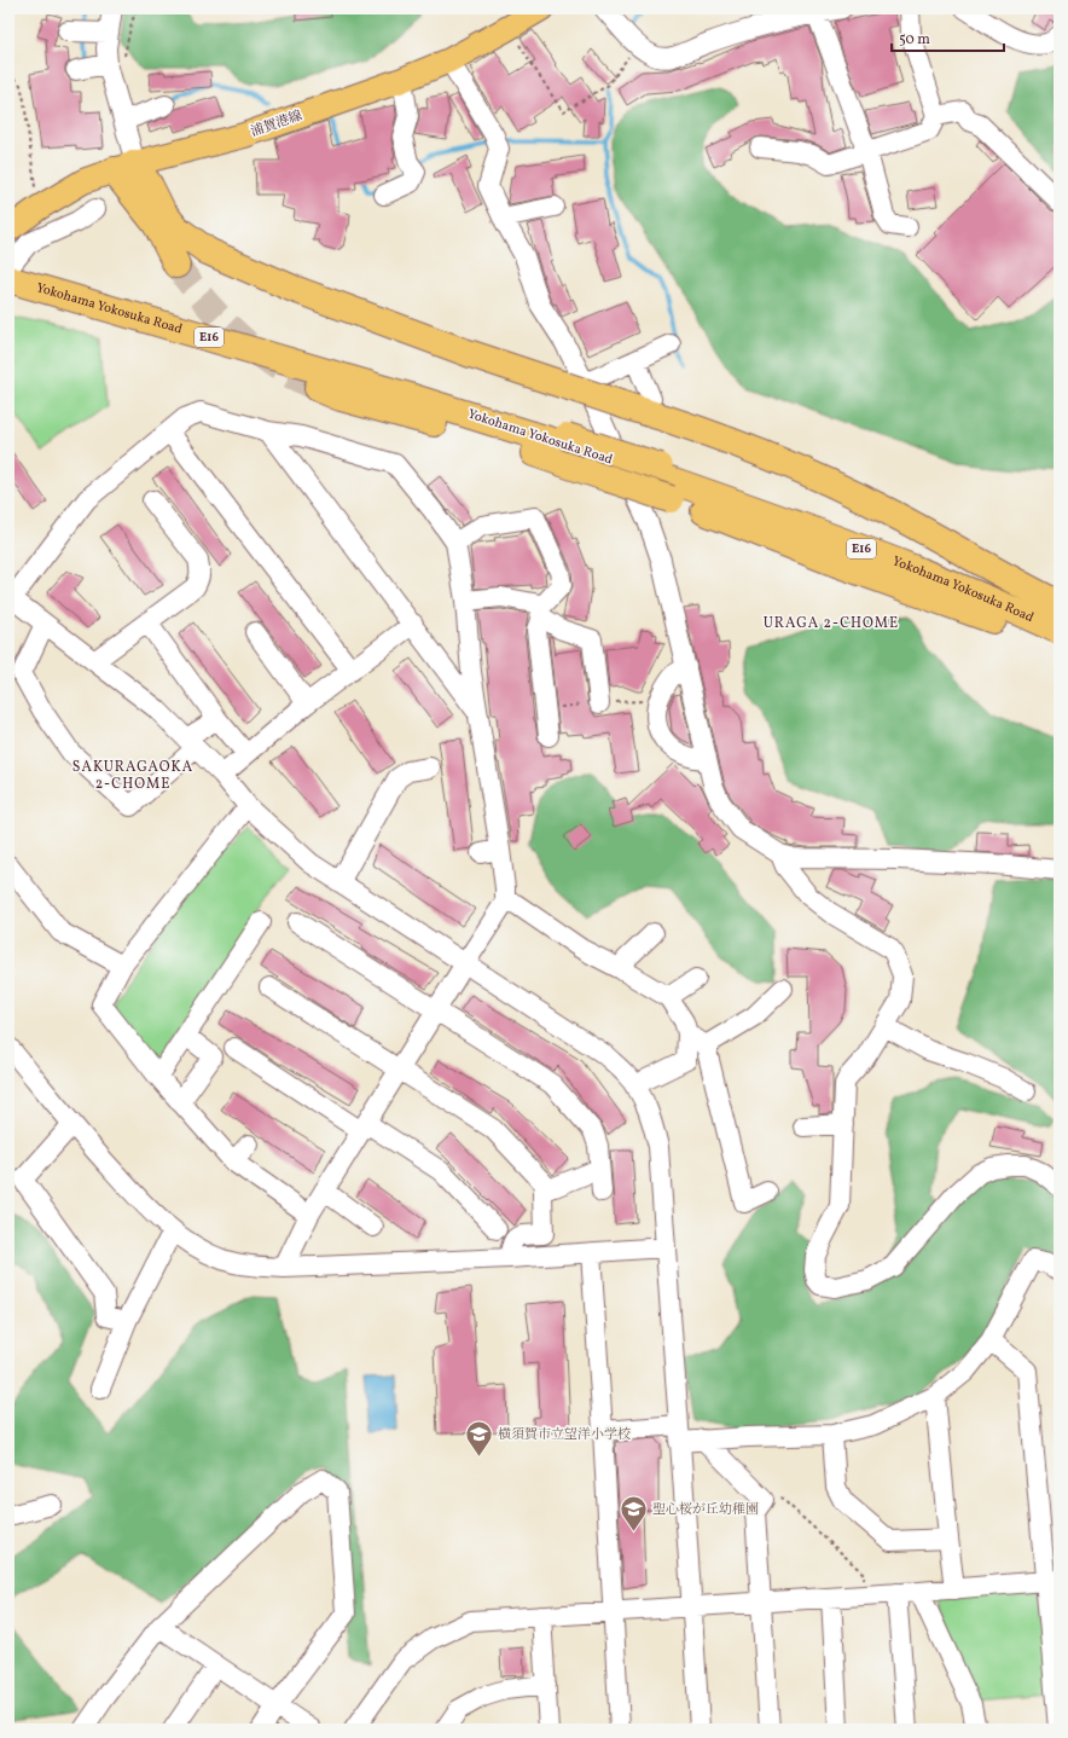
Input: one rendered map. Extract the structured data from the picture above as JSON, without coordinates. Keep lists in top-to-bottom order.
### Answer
{
  "streets": {
    "highway": ["Yokohama Yokosuka Road", "E16"],
    "main road": ["浦賀港線"]
  },
  "districts": ["URAGA 2-CHOME", "SAKURAGAOKA 2-CHOME"],
  "places": {
    "school or university": ["横須賀市立望洋小学校", "聖心桜が丘幼稚園"]
  },
  "scale_bar": "50 m"
}
